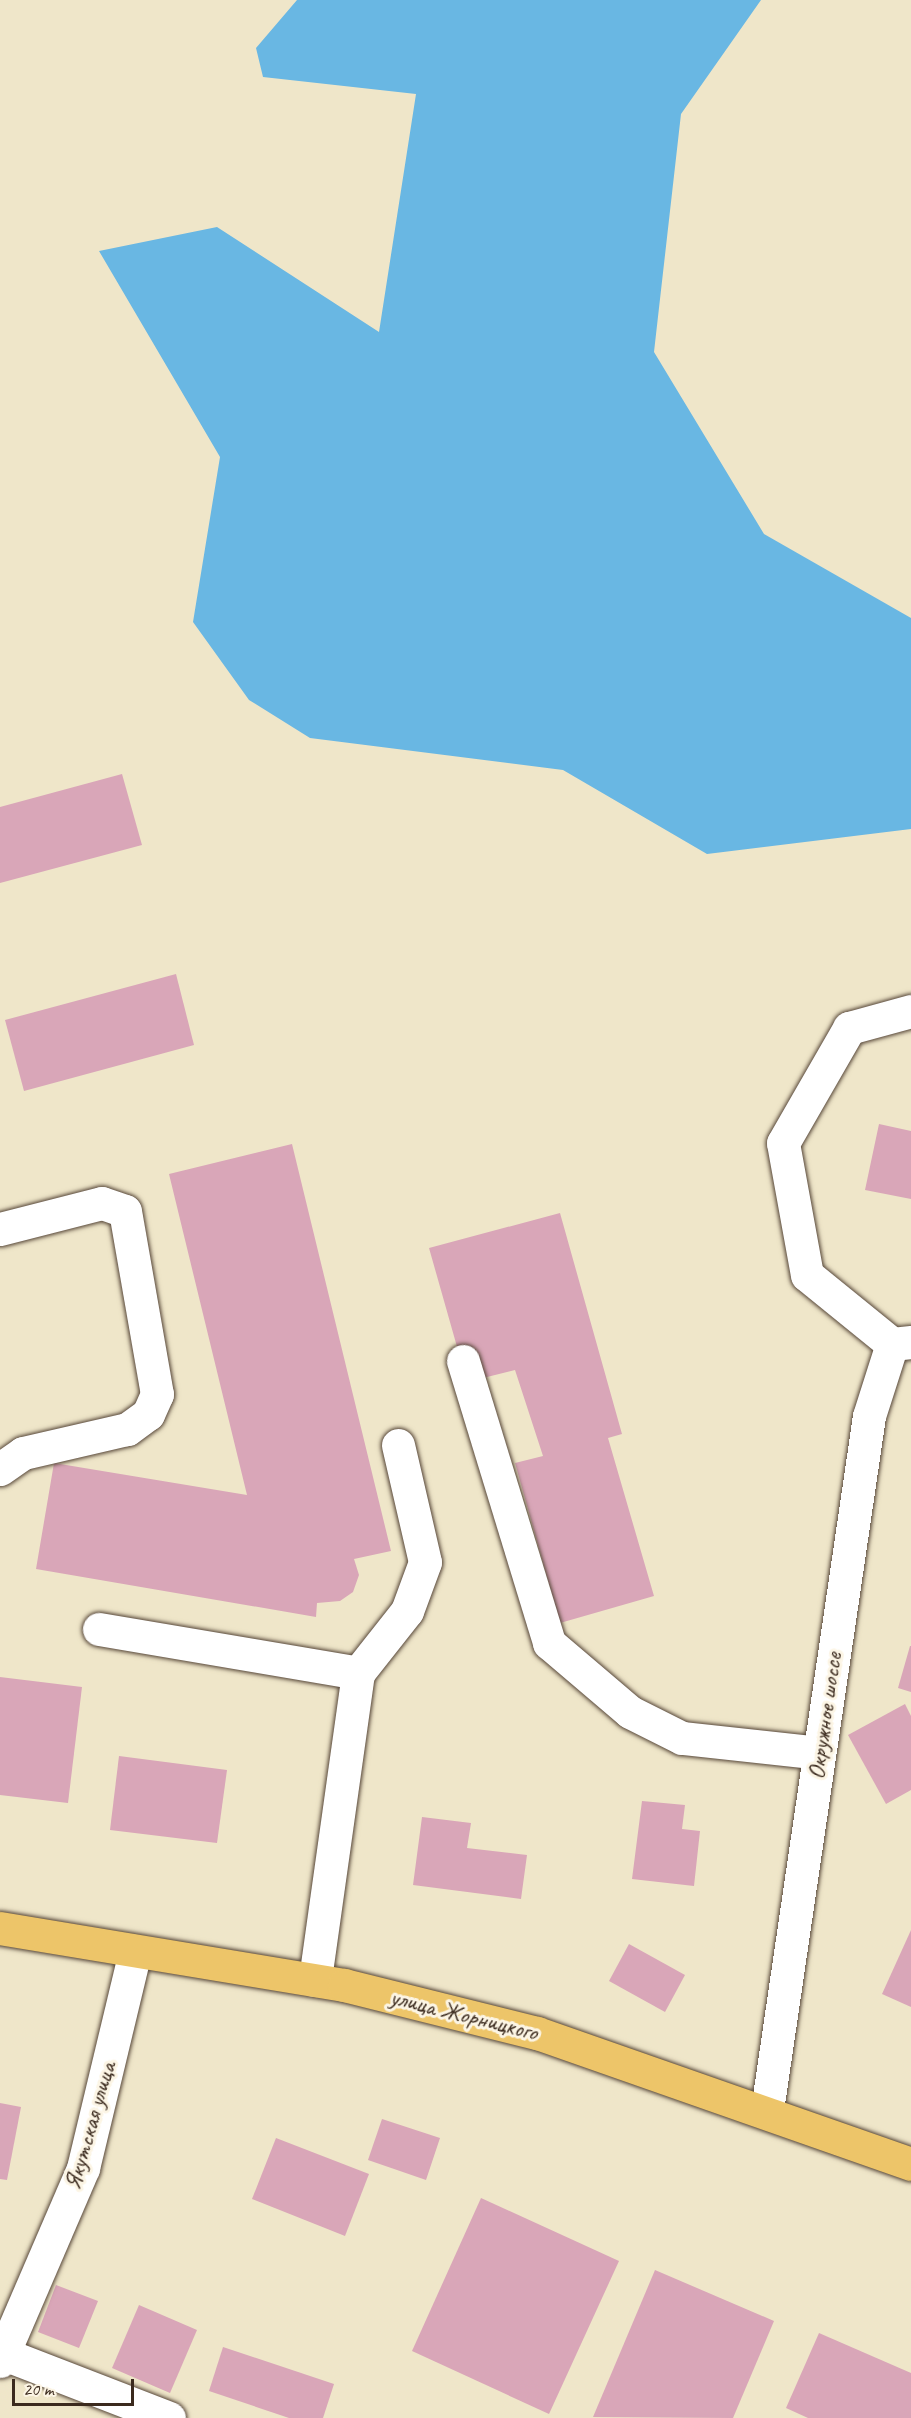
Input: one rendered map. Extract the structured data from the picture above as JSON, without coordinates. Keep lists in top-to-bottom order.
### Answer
{
  "streets": {
    "main road": ["улица Жорницкого"],
    "street": ["Окружное шоссе", "Якутская улица"]
  },
  "crossings": [
    ["Окружное шоссе", "улица Жорницкого"],
    ["улица Жорницкого", "Якутская улица"]
  ],
  "scale_bar": "20 m"
}
